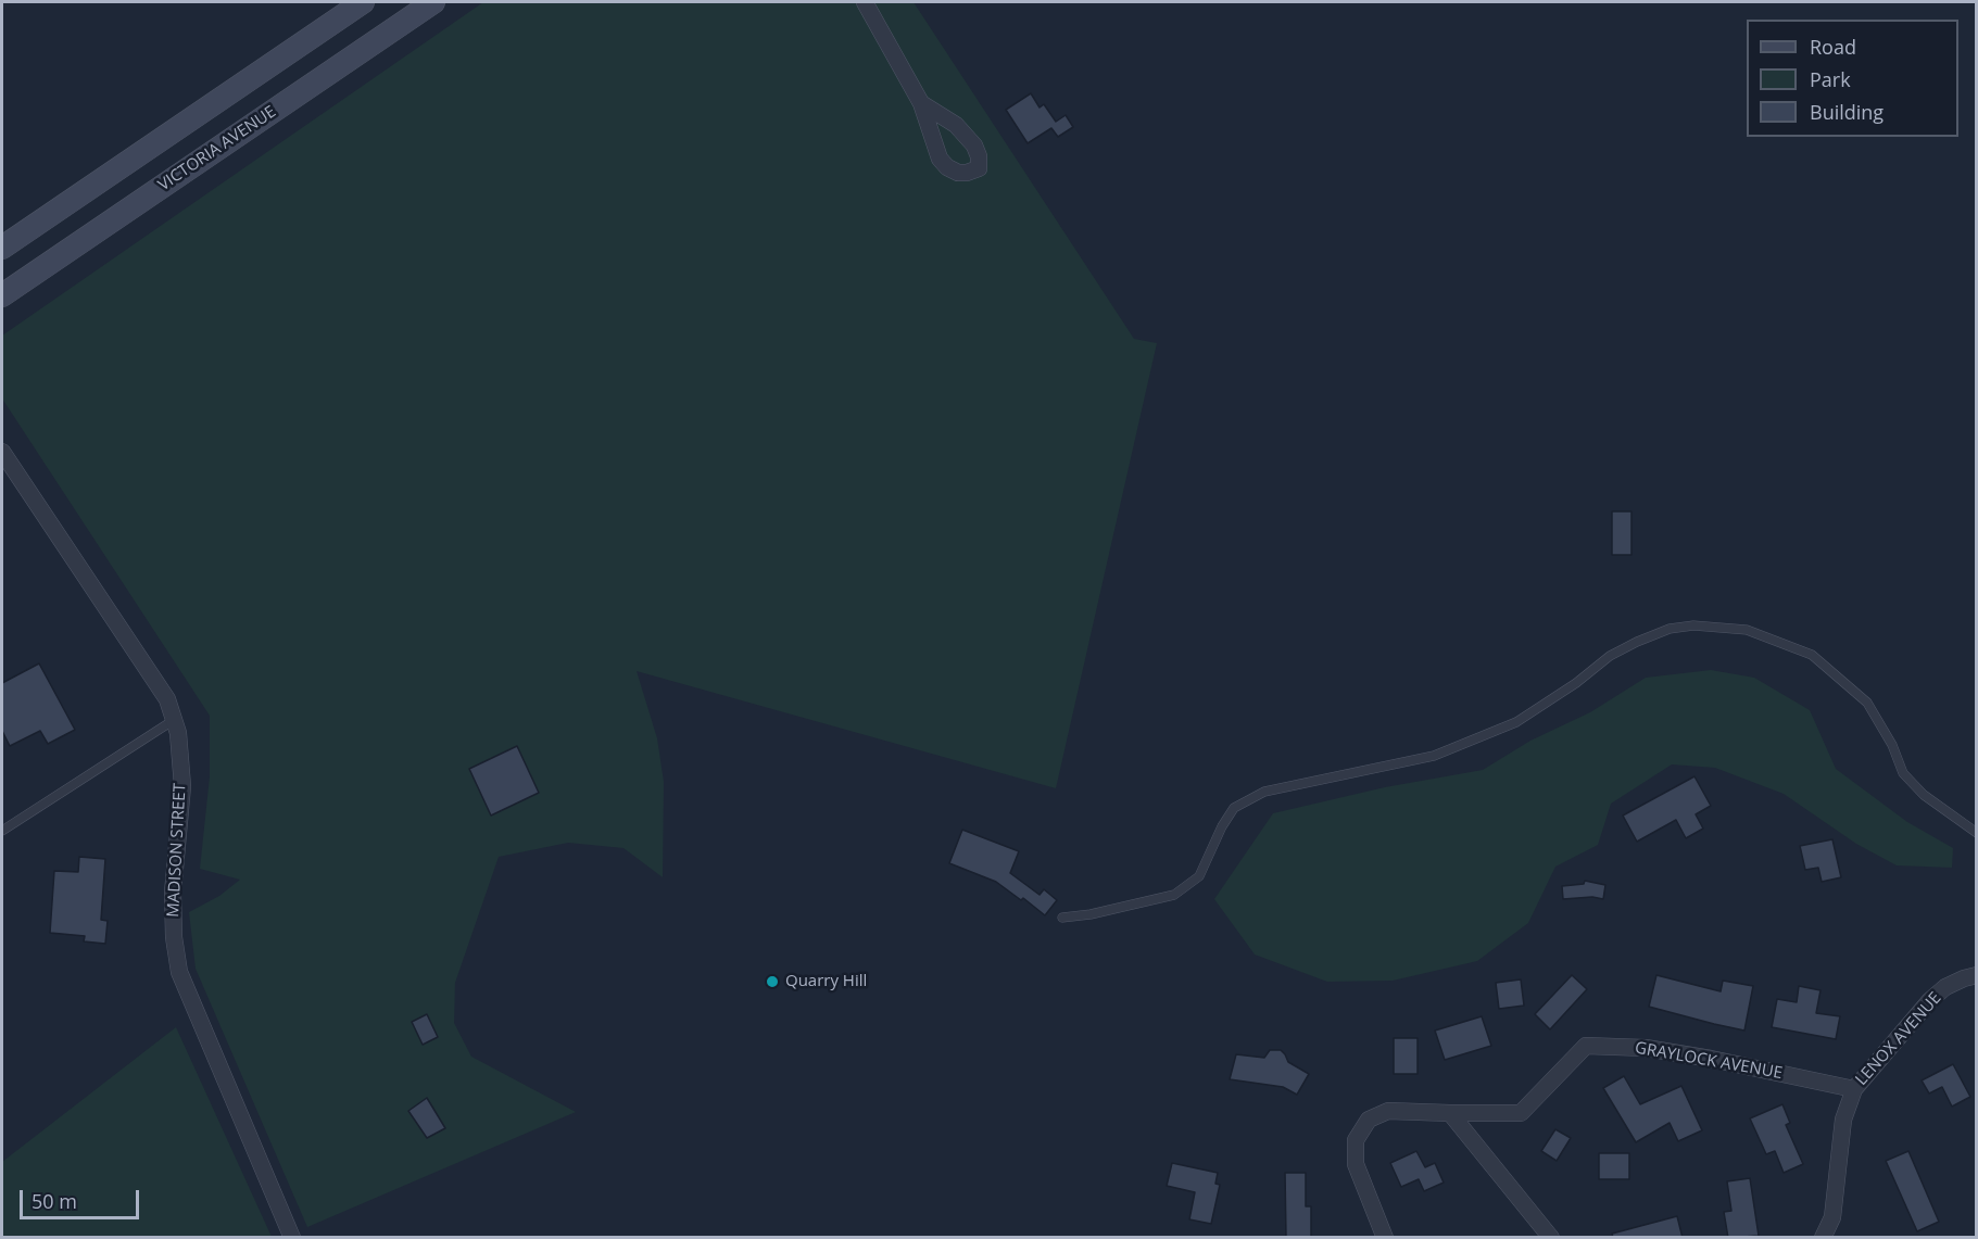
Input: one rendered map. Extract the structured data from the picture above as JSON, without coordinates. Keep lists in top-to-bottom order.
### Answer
{
  "streets": {
    "main road": ["VICTORIA AVENUE"],
    "street": ["MADISON STREET", "LENOX AVENUE", "GRAYLOCK AVENUE"]
  },
  "crossings": [
    ["LENOX AVENUE", "GRAYLOCK AVENUE"]
  ],
  "places": ["Quarry Hill"],
  "legend": ["Road", "Park", "Building"],
  "scale_bar": "50 m"
}
